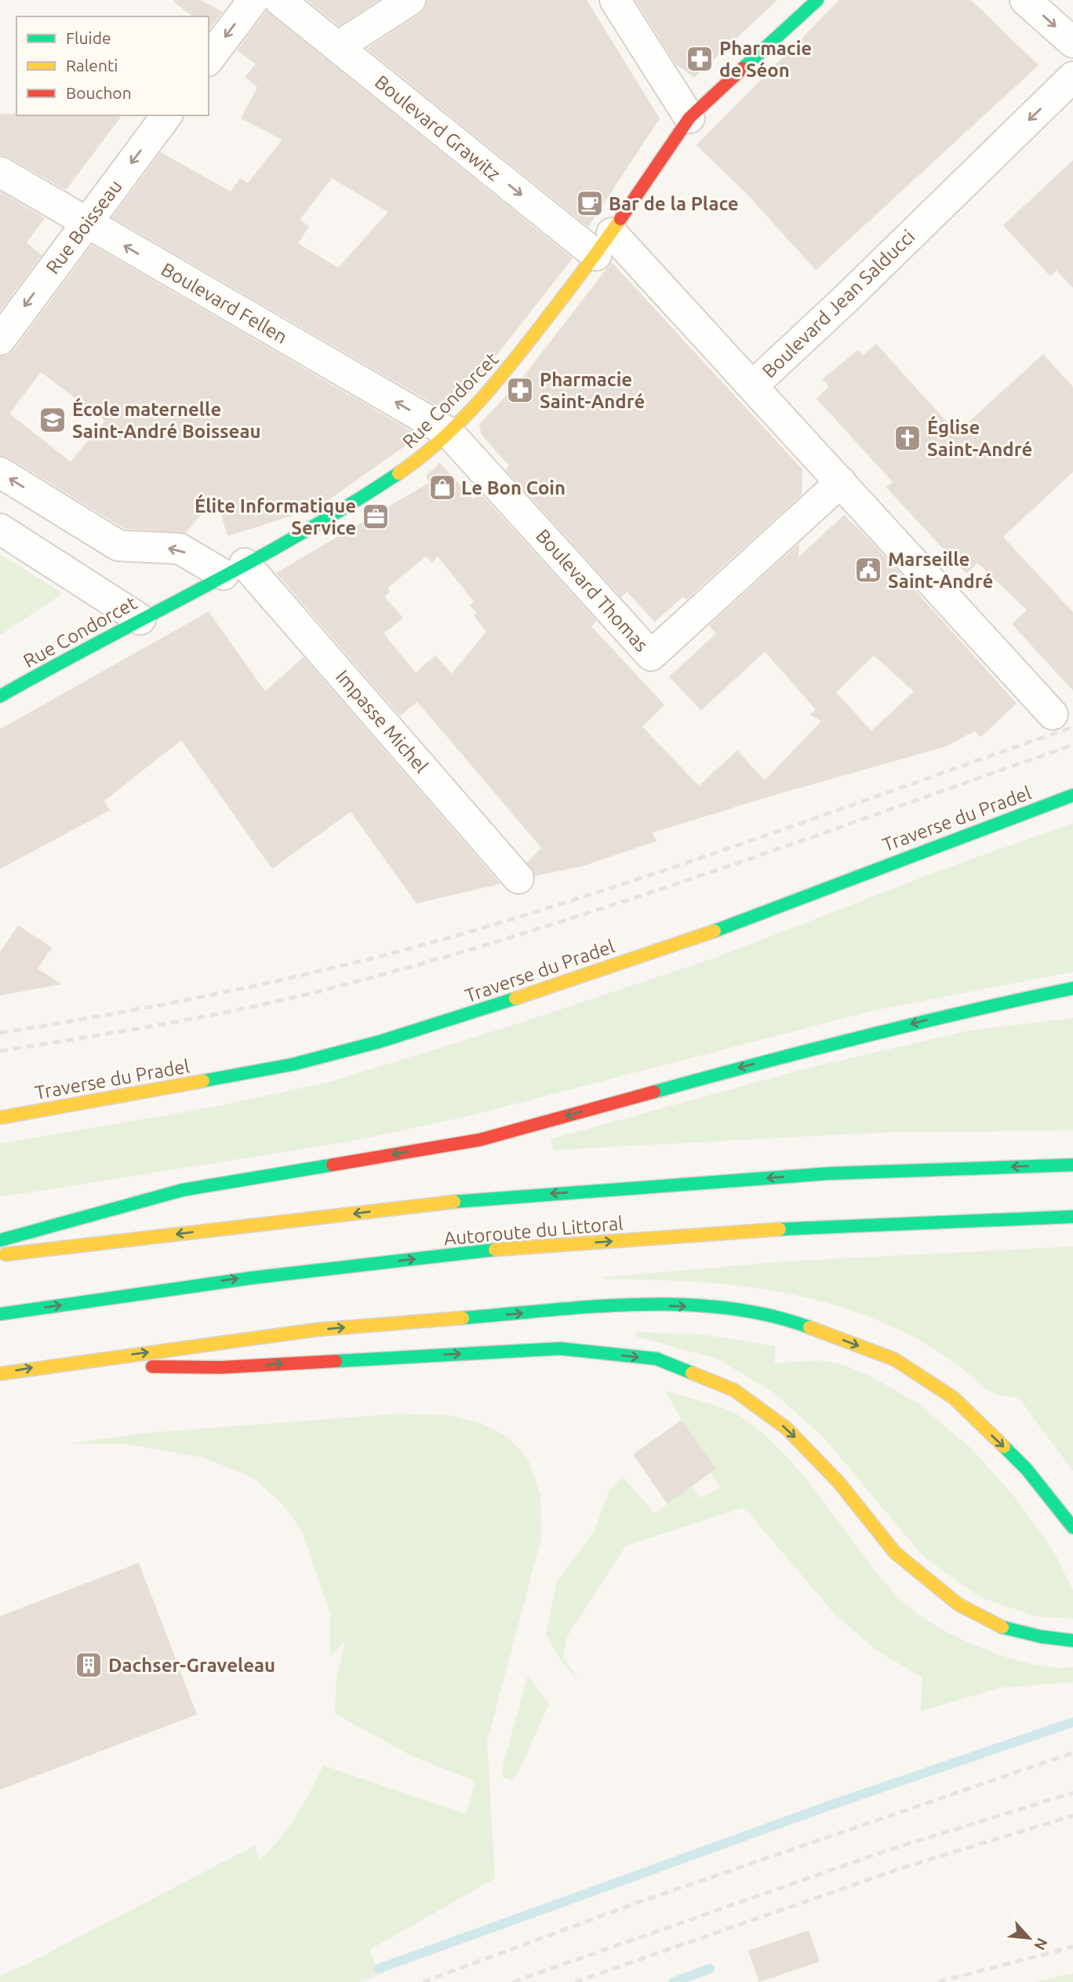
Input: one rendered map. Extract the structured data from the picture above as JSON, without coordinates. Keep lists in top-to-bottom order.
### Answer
{
  "streets": {
    "main road": ["Rue Condorcet", "Traverse du Pradel", "Autoroute du Littoral"],
    "street": [
      "Boulevard Grawitz",
      "Rue Boisseau",
      "Boulevard Fellen",
      "Boulevard Jean Salducci",
      "Boulevard Thomas",
      "Impasse Michel"
    ]
  },
  "crossings": [
    ["Boulevard Grawitz", "Boulevard Jean Salducci"],
    ["Boulevard Grawitz", "Rue Condorcet"],
    ["Rue Boisseau", "Boulevard Fellen"],
    ["Boulevard Fellen", "Rue Condorcet"],
    ["Boulevard Fellen", "Boulevard Thomas"],
    ["Boulevard Jean Salducci", "Rue Condorcet"],
    ["Rue Condorcet", "Boulevard Thomas"],
    ["Rue Condorcet", "Impasse Michel"]
  ],
  "one_way": ["Rue Boisseau", "Boulevard Fellen", "Boulevard Jean Salducci"],
  "places": {
    "pharmacy": ["Pharmacie de Séon", "Pharmacie Saint-André"],
    "cafe": ["Bar de la Place"],
    "school or university": ["École maternelle Saint-André Boisseau"],
    "church": ["Église Saint-André"],
    "shop": ["Le Bon Coin"],
    "office": ["Élite Informatique Service"],
    "public building": ["Marseille Saint-André"],
    "building": ["Dachser-Graveleau"]
  },
  "legend": ["Fluide", "Ralenti", "Bouchon"],
  "north": "bottom right"
}
